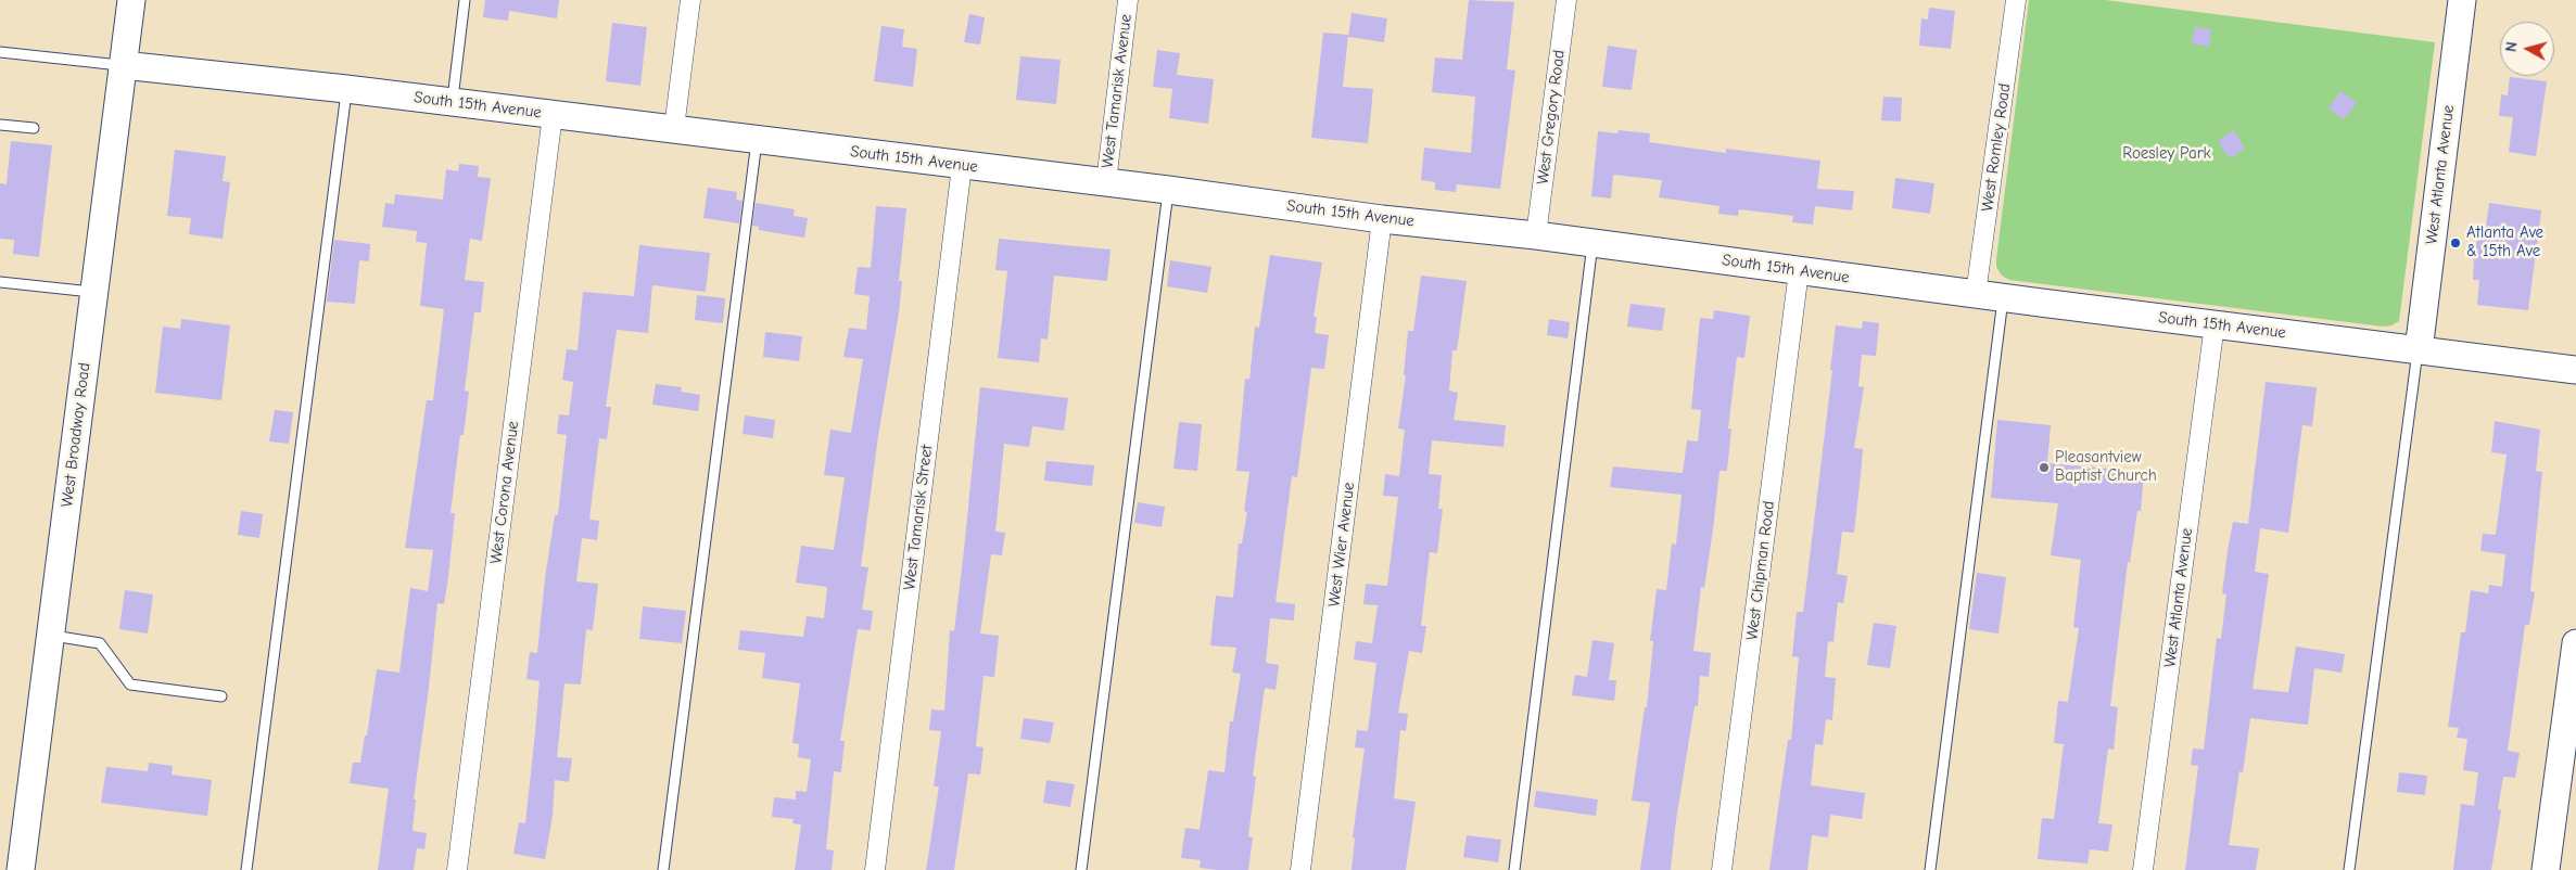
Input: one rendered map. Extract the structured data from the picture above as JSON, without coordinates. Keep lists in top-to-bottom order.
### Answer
{
  "streets": {
    "street": [
      "West Tamarisk Avenue",
      "South 15th Avenue",
      "West Gregory Road",
      "West Romley Road",
      "West Atlanta Avenue",
      "West Broadway Road",
      "West Corona Avenue",
      "West Tamarisk Street",
      "West Wier Avenue",
      "West Chipman Road"
    ]
  },
  "crossings": [
    ["West Tamarisk Avenue", "South 15th Avenue"],
    ["South 15th Avenue", "West Gregory Road"],
    ["South 15th Avenue", "West Romley Road"],
    ["South 15th Avenue", "West Atlanta Avenue"],
    ["South 15th Avenue", "West Broadway Road"],
    ["South 15th Avenue", "West Corona Avenue"],
    ["South 15th Avenue", "West Tamarisk Street"],
    ["South 15th Avenue", "West Wier Avenue"],
    ["South 15th Avenue", "West Chipman Road"]
  ],
  "parks": ["Roesley Park"],
  "places": ["Atlanta Ave & 15th Ave", "Pleasantview Baptist Church"],
  "north": "left"
}
